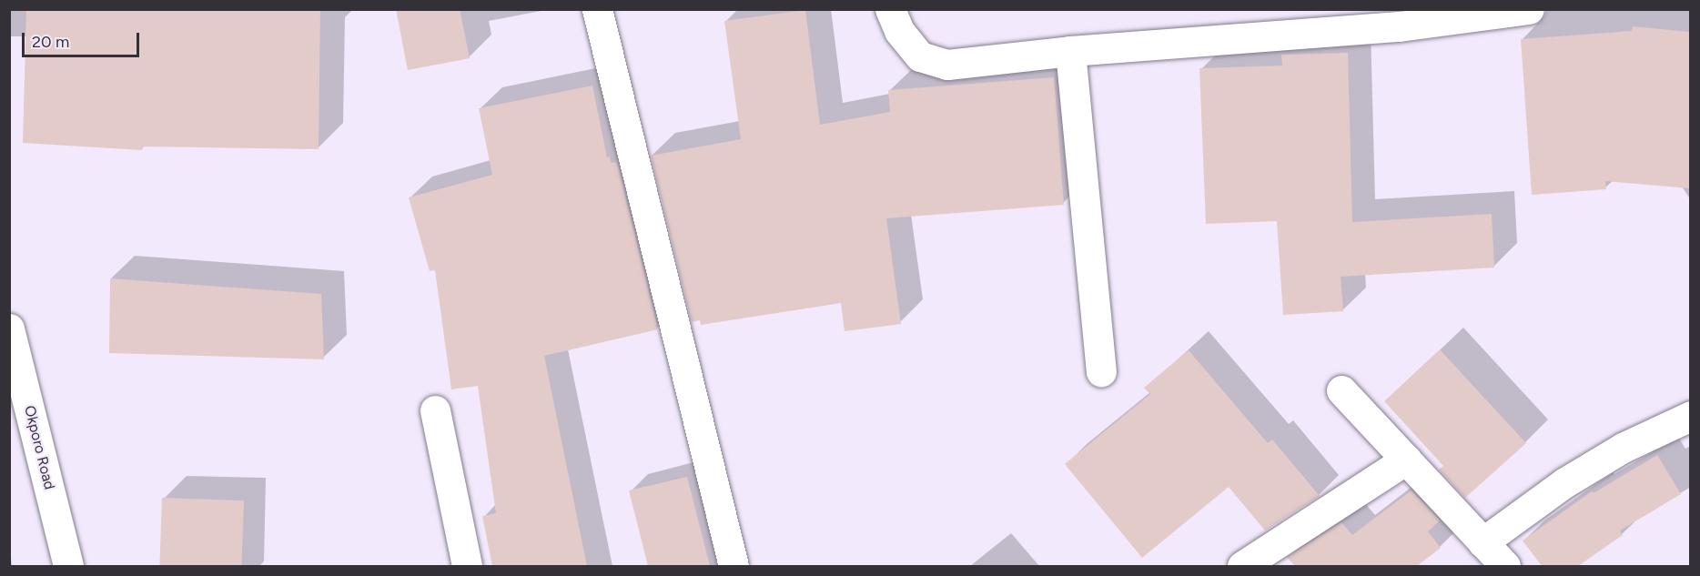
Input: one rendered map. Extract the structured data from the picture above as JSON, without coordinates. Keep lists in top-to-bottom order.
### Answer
{
  "streets": {
    "street": ["Okporo Road"]
  },
  "scale_bar": "20 m"
}
